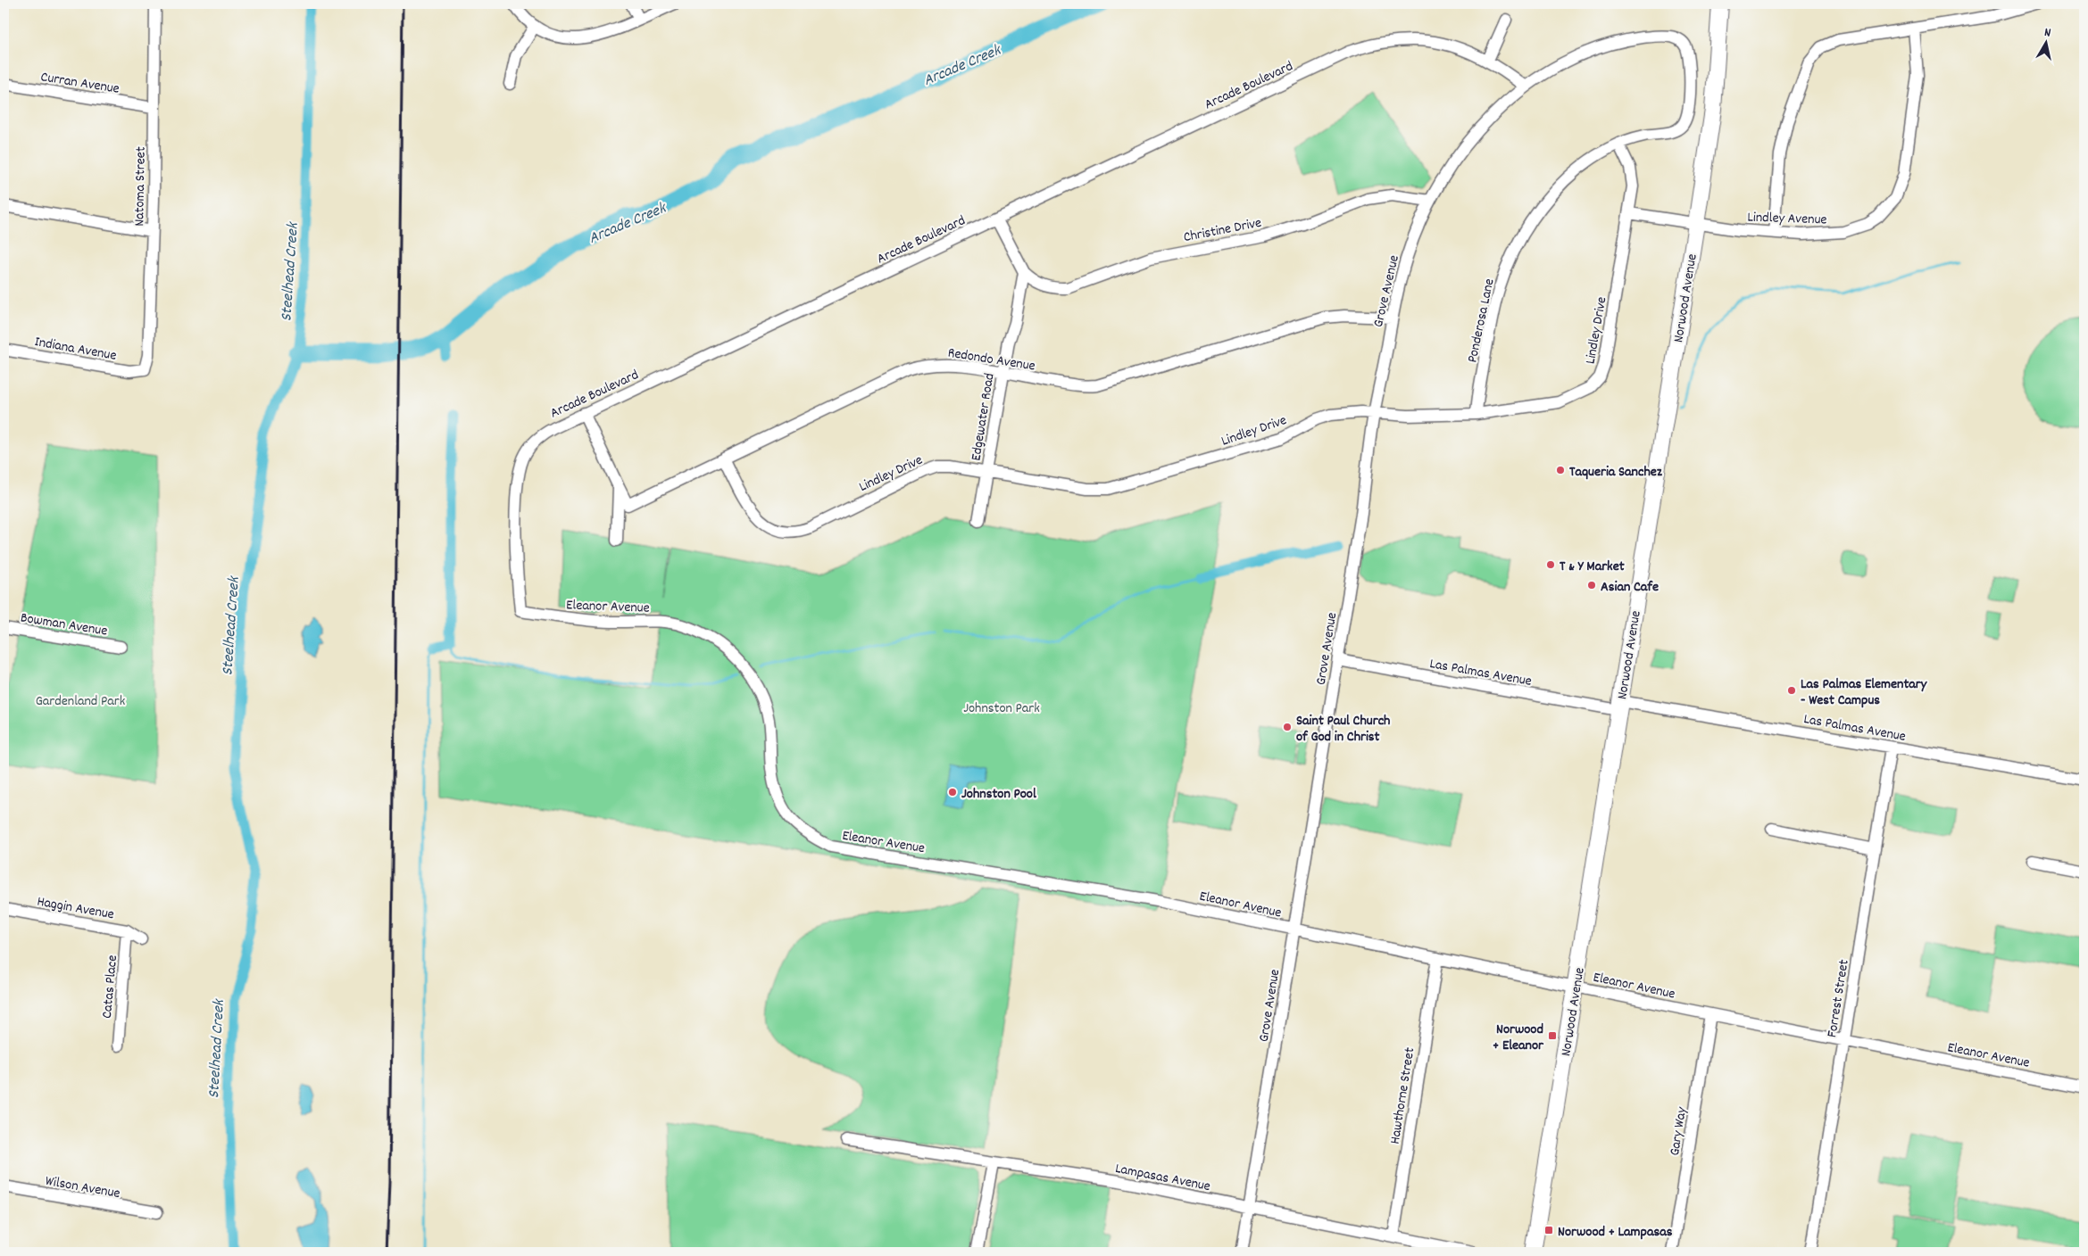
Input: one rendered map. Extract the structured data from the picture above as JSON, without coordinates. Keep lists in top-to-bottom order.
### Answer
{
  "streets": {
    "main road": ["Norwood Avenue"],
    "street": [
      "Curran Avenue",
      "Arcade Boulevard",
      "Natoma Street",
      "Lindley Avenue",
      "Christine Drive",
      "Grove Avenue",
      "Ponderosa Lane",
      "Lindley Drive",
      "Indiana Avenue",
      "Redondo Avenue",
      "Edgewater Road",
      "Eleanor Avenue",
      "Bowman Avenue",
      "Las Palmas Avenue",
      "Haggin Avenue",
      "Catas Place",
      "Forrest Street",
      "Hawthorne Street",
      "Gary Way",
      "Lampasas Avenue",
      "Wilson Avenue"
    ]
  },
  "crossings": [
    ["Curran Avenue", "Natoma Street"],
    ["Arcade Boulevard", "Grove Avenue"],
    ["Arcade Boulevard", "Ponderosa Lane"],
    ["Arcade Boulevard", "Eleanor Avenue"],
    ["Natoma Street", "Indiana Avenue"],
    ["Lindley Avenue", "Norwood Avenue"],
    ["Lindley Avenue", "Lindley Drive"],
    ["Christine Drive", "Grove Avenue"],
    ["Christine Drive", "Edgewater Road"],
    ["Grove Avenue", "Ponderosa Lane"],
    ["Grove Avenue", "Lindley Drive"],
    ["Grove Avenue", "Redondo Avenue"],
    ["Grove Avenue", "Eleanor Avenue"],
    ["Grove Avenue", "Las Palmas Avenue"],
    ["Grove Avenue", "Lampasas Avenue"],
    ["Norwood Avenue", "Eleanor Avenue"],
    ["Norwood Avenue", "Las Palmas Avenue"],
    ["Ponderosa Lane", "Lindley Drive"],
    ["Lindley Drive", "Redondo Avenue"],
    ["Lindley Drive", "Edgewater Road"],
    ["Redondo Avenue", "Edgewater Road"],
    ["Eleanor Avenue", "Forrest Street"],
    ["Eleanor Avenue", "Hawthorne Street"],
    ["Eleanor Avenue", "Gary Way"],
    ["Las Palmas Avenue", "Forrest Street"],
    ["Haggin Avenue", "Catas Place"],
    ["Hawthorne Street", "Lampasas Avenue"]
  ],
  "water": ["Arcade Creek", "Steelhead Creek"],
  "parks": ["Gardenland Park", "Johnston Park"],
  "places": {
    "other": [
      "Taqueria Sanchez",
      "T & Y Market",
      "Asian Cafe",
      "Las Palmas Elementary - West Campus",
      "Saint Paul Church of God in Christ",
      "Johnston Pool"
    ],
    "transit": ["Norwood + Eleanor", "Norwood + Lampasas"]
  },
  "north": "top"
}
